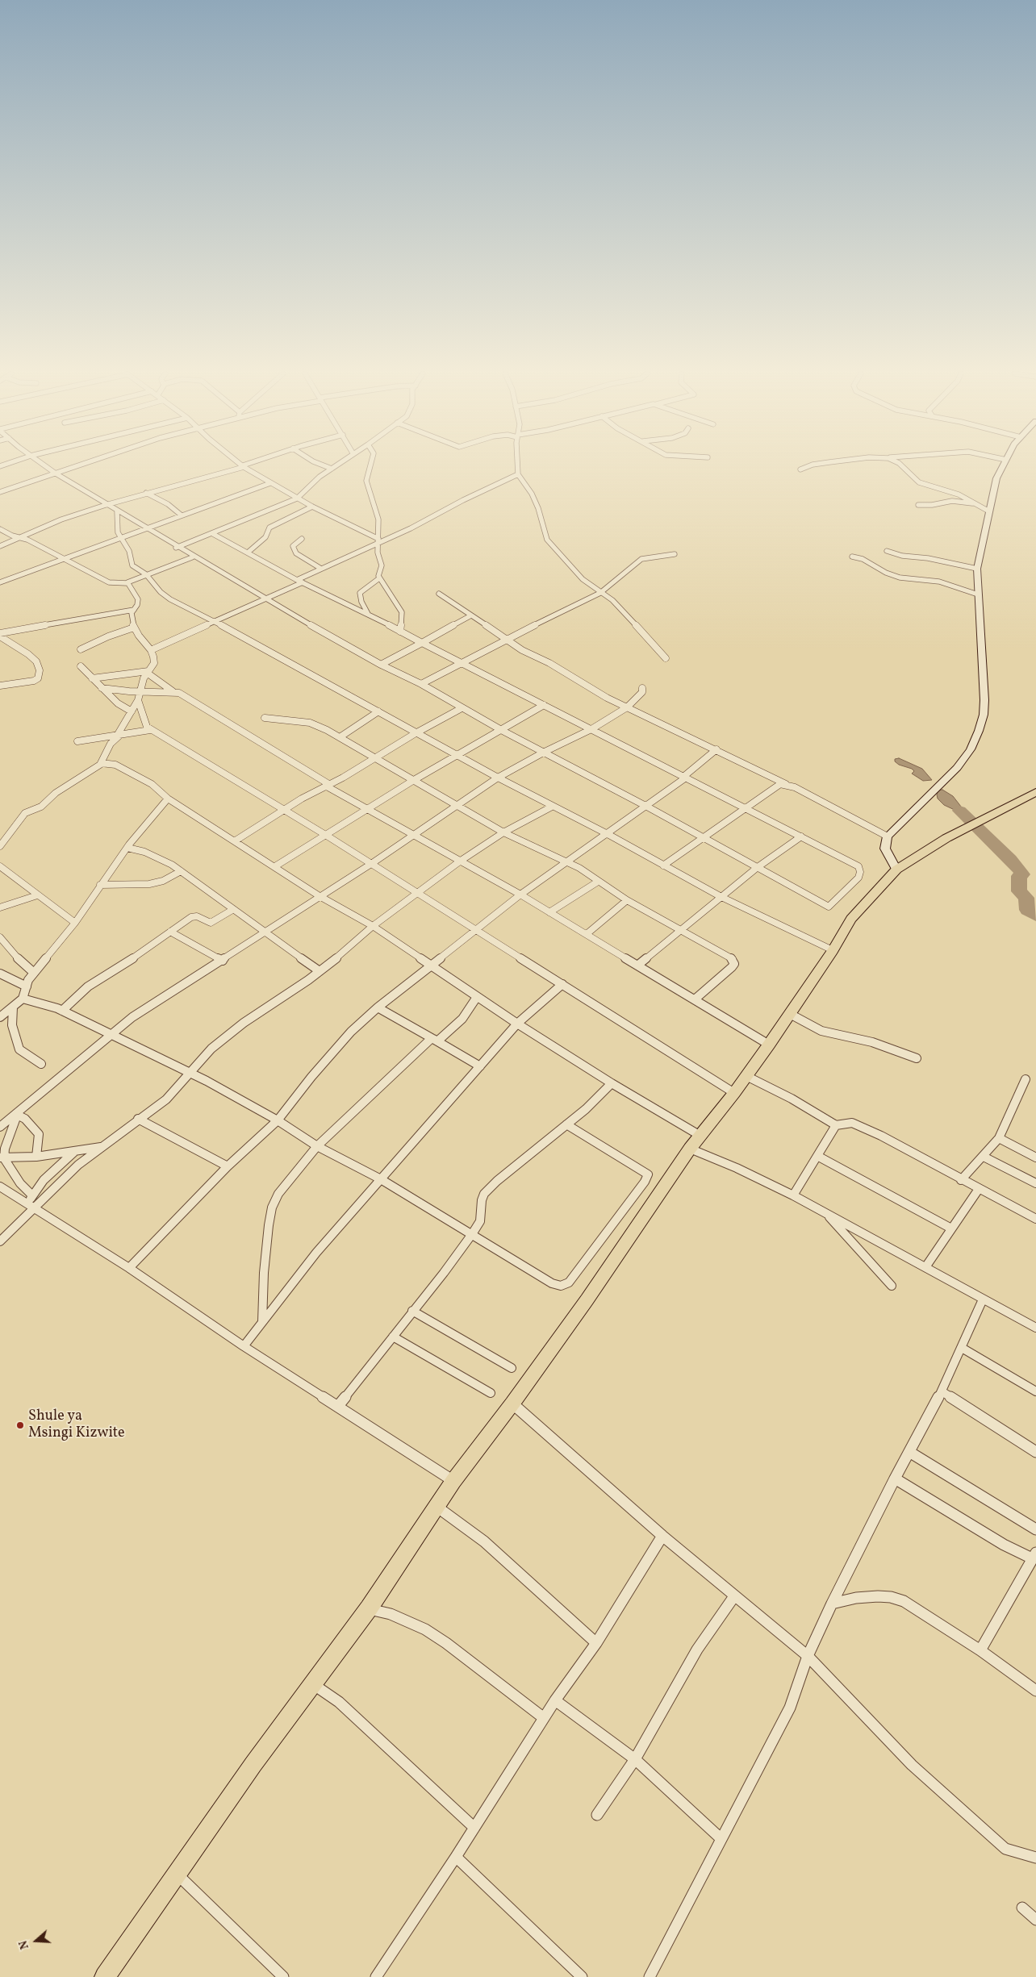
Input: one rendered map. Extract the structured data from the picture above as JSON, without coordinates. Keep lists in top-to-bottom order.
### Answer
{
  "places": ["Shule ya Msingi Kizwite"],
  "north": "left"
}
